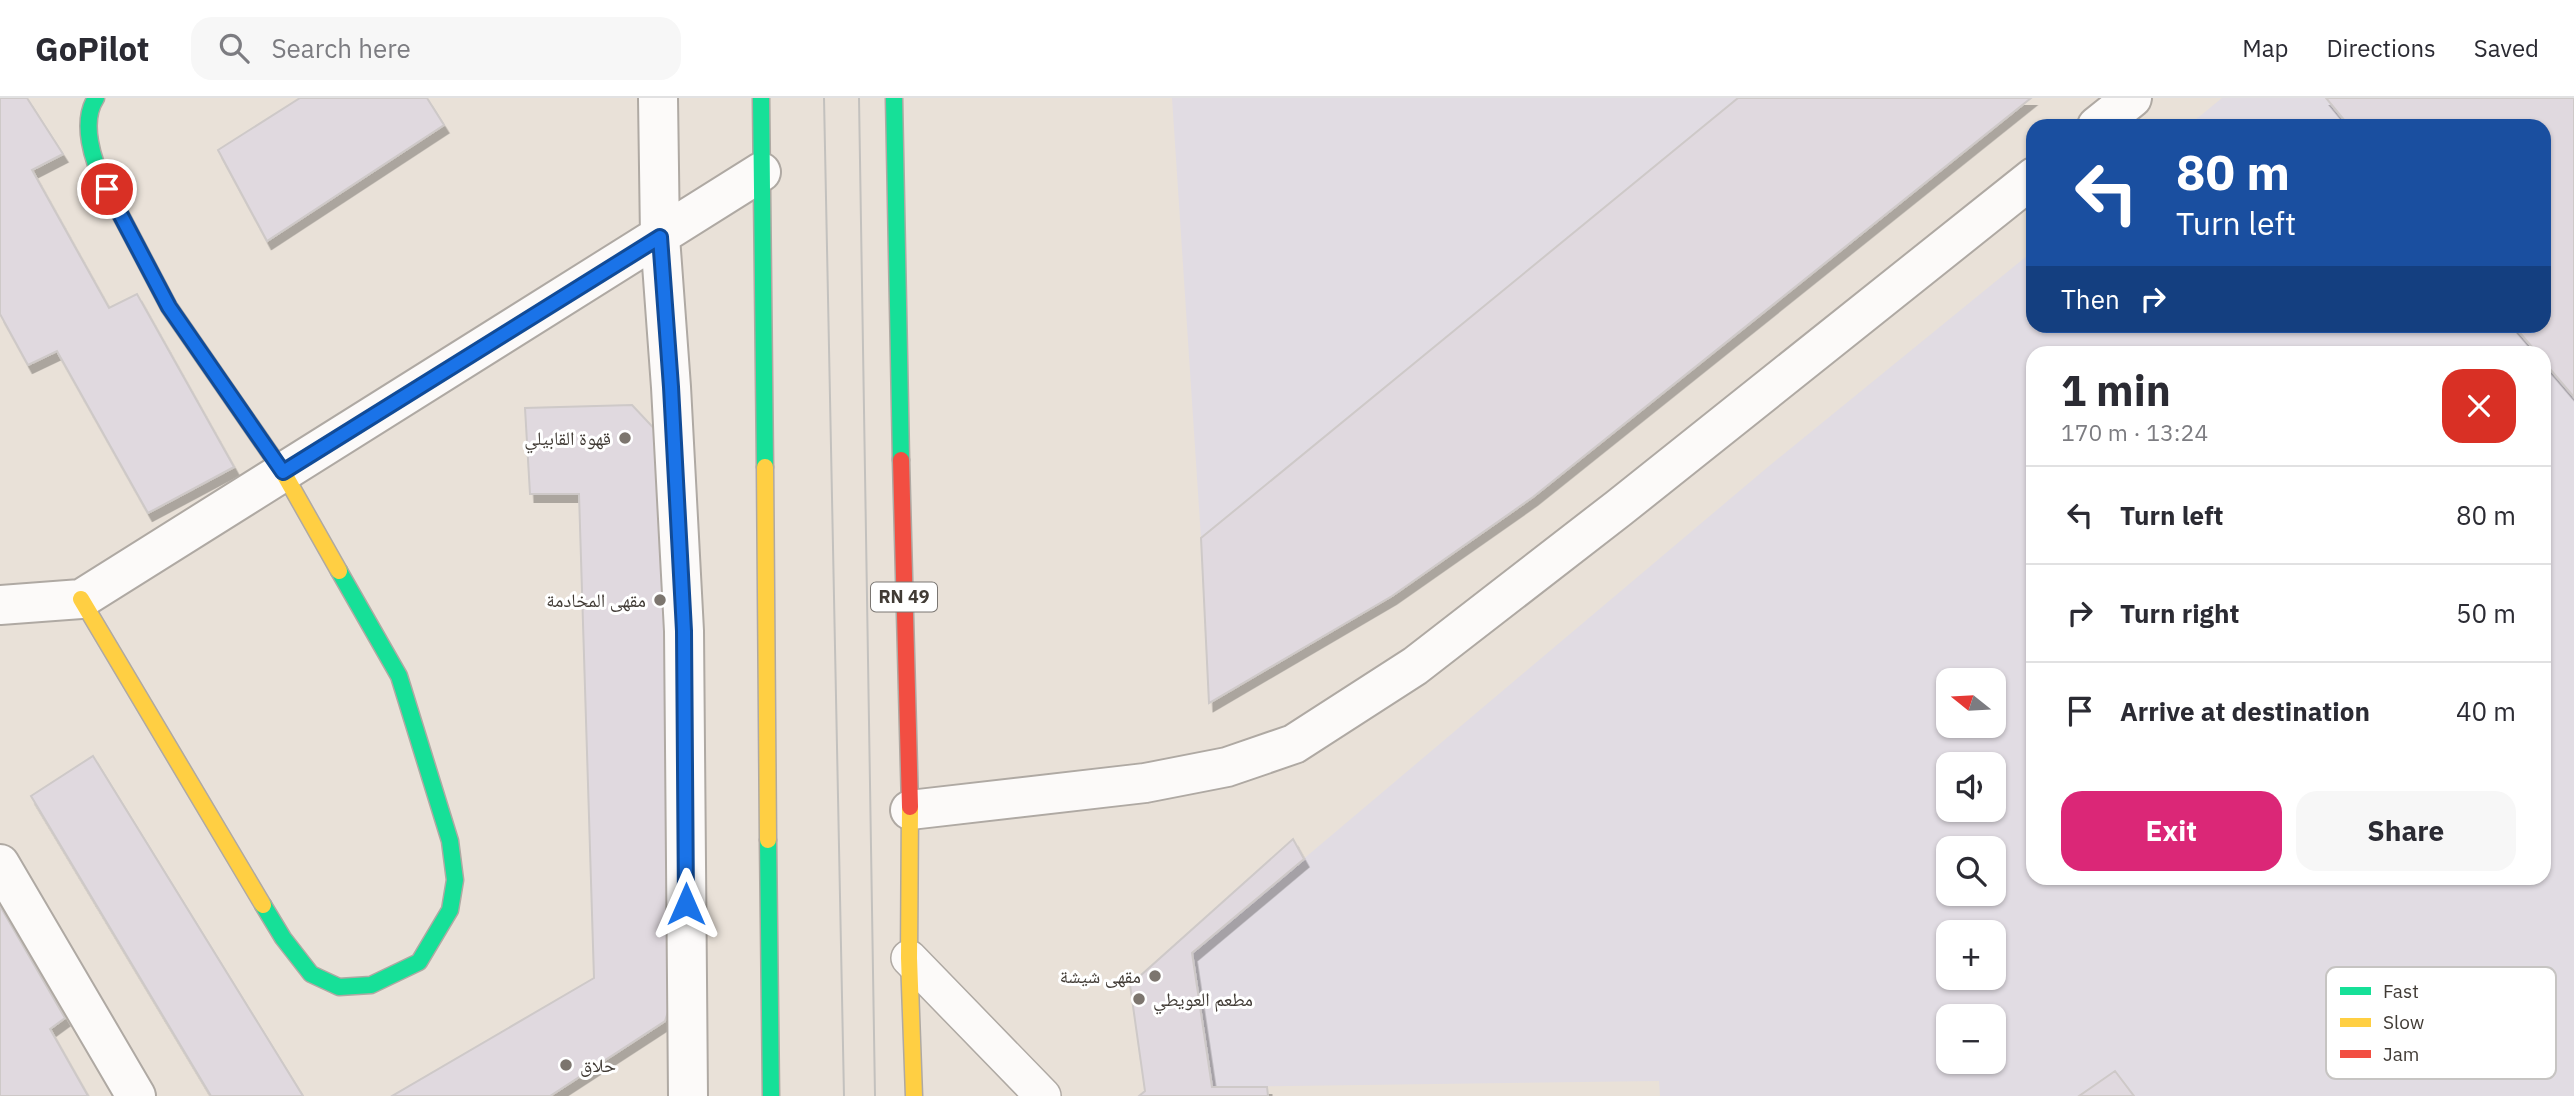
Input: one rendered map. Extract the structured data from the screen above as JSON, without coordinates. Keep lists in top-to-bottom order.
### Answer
{
  "streets": {
    "main road": ["RN 49"]
  },
  "places": [
    "قهوة القابيلي",
    "مقهى المخادمة",
    "مقهى شيشة",
    "مطعم العويطي",
    "حلاق"
  ],
  "legend": ["Fast", "Slow", "Jam"],
  "north": "left",
  "page": {
    "header": "GoPilot",
    "search": "Search here",
    "nav": ["Map", "Directions", "Saved"],
    "turn": ["80 m", "Turn left"],
    "then": "Then",
    "heading": ["1 min", "170 m · 13:24"],
    "list": [
      {
        "name": "Turn left",
        "value": "80 m"
      },
      {
        "name": "Turn right",
        "value": "50 m"
      },
      {
        "name": "Arrive at destination",
        "value": "40 m"
      }
    ],
    "map_buttons": ["+", "−"],
    "buttons": ["Exit", "Share"]
  }
}
